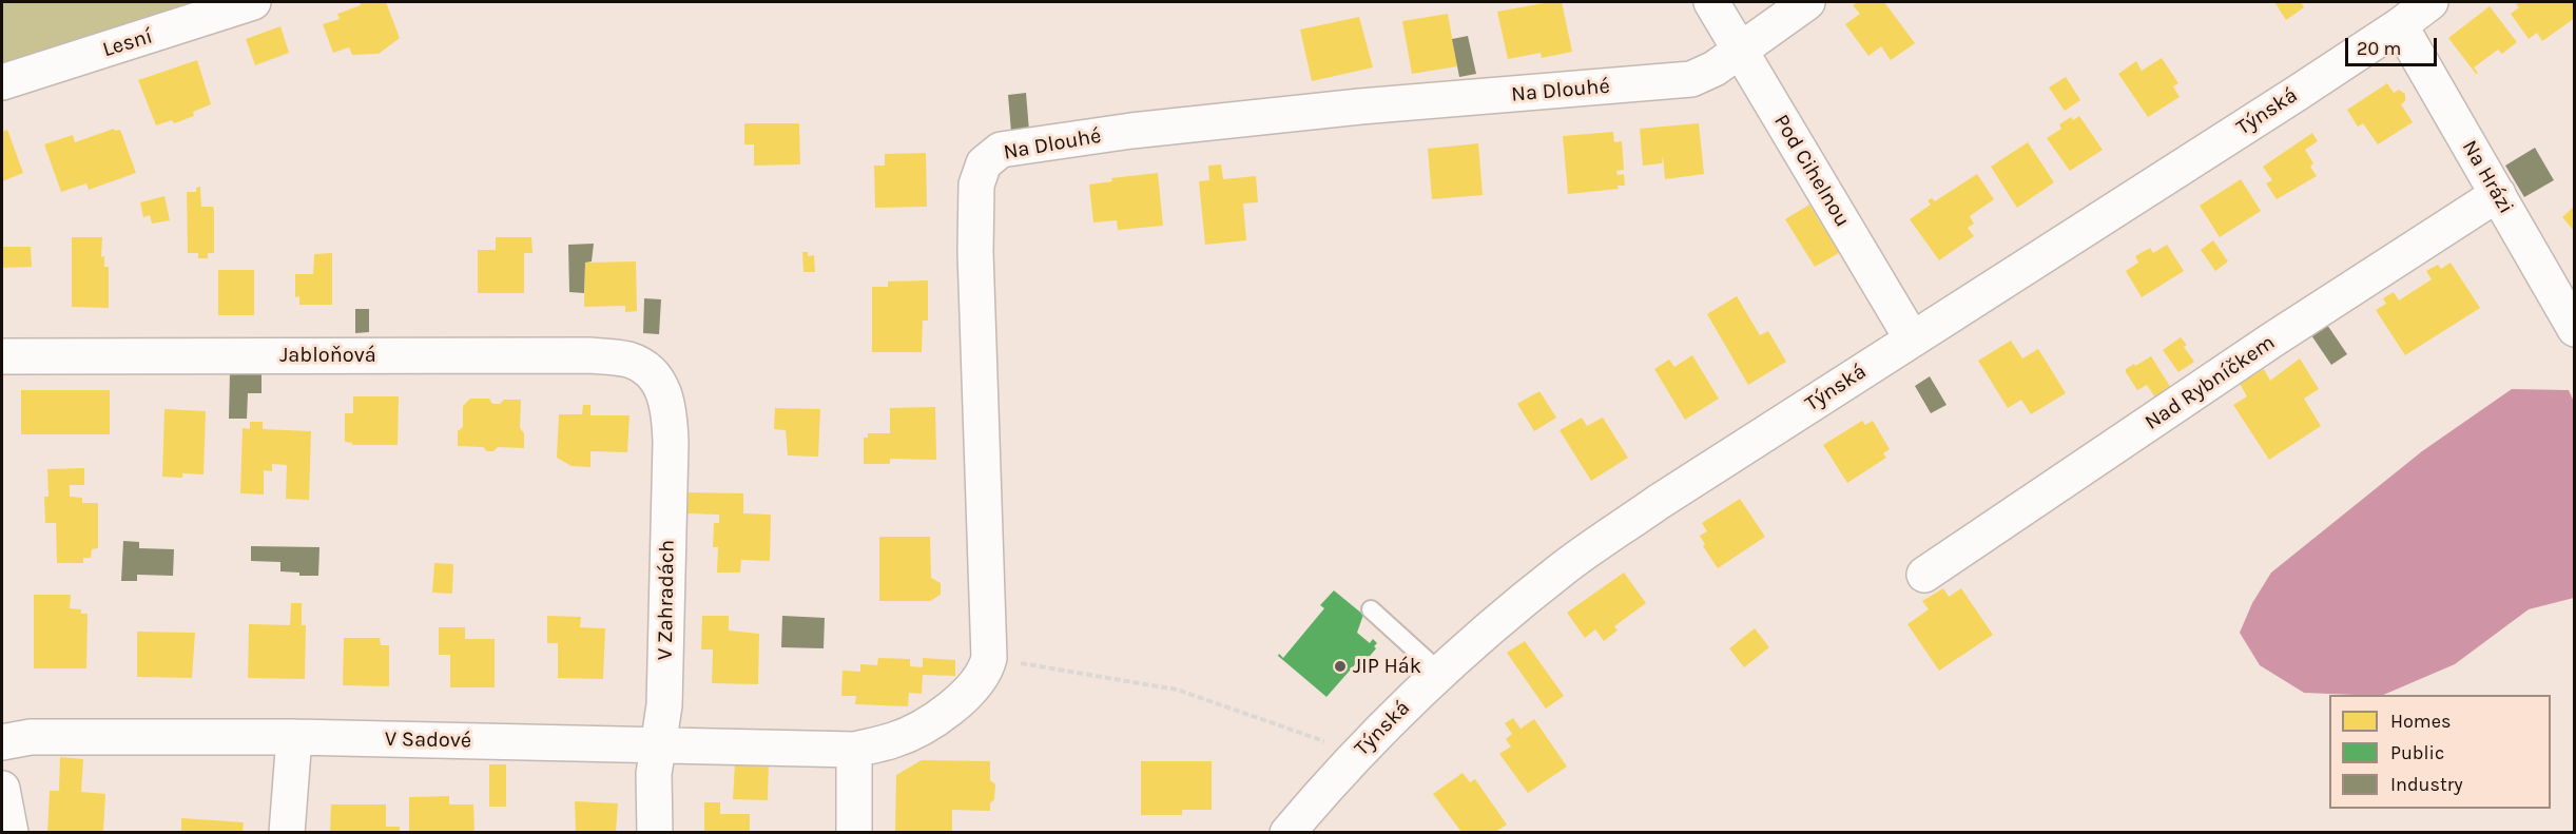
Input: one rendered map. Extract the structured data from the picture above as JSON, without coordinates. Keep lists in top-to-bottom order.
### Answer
{
  "streets": {
    "street": [
      "Lesní",
      "Na Dlouhé",
      "Týnská",
      "Pod Cihelnou",
      "Na Hrázi",
      "Jabloňová",
      "Nad Rybníčkem",
      "V Zahradách",
      "V Sadové"
    ]
  },
  "crossings": [
    ["Na Dlouhé", "Pod Cihelnou"],
    ["Na Dlouhé", "V Sadové"],
    ["Týnská", "Pod Cihelnou"],
    ["Týnská", "Na Hrázi"],
    ["Na Hrázi", "Nad Rybníčkem"],
    ["Jabloňová", "V Zahradách"],
    ["V Zahradách", "V Sadové"]
  ],
  "places": ["JIP Hák"],
  "legend": ["Homes", "Public", "Industry"],
  "scale_bar": "20 m"
}
